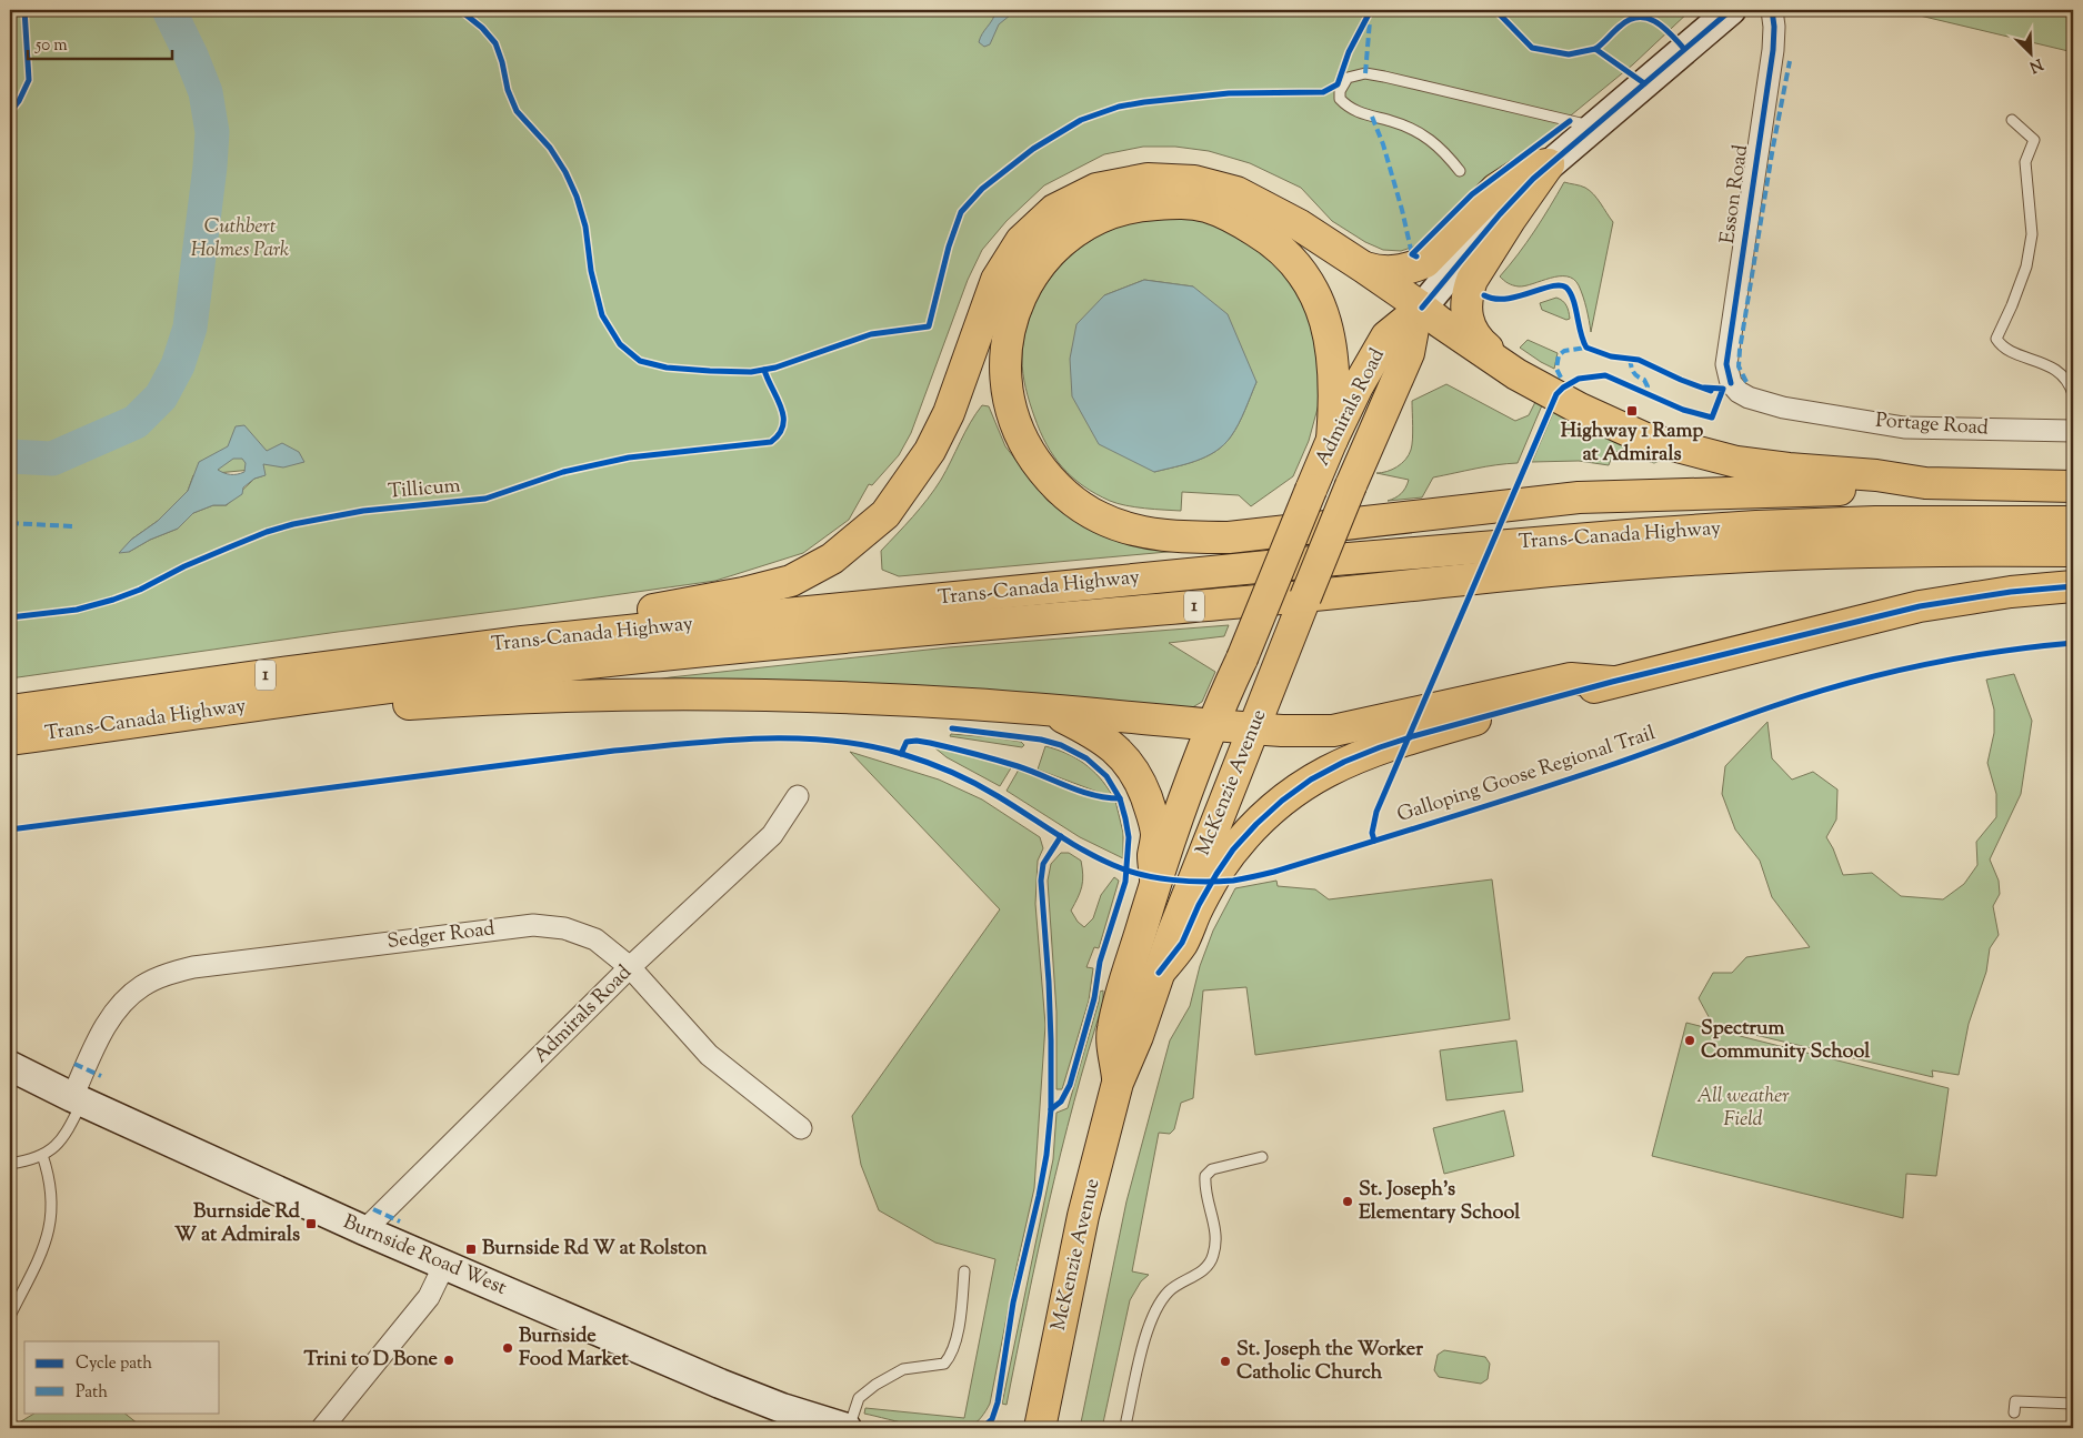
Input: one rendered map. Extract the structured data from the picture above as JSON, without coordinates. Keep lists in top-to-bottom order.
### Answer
{
  "streets": {
    "main road": [
      "Admirals Road",
      "Trans-Canada Highway",
      "1",
      "McKenzie Avenue"
    ],
    "street": [
      "Esson Road",
      "Portage Road",
      "Sedger Road",
      "Burnside Road West"
    ],
    "cycle path": ["Tillicum", "Galloping Goose Regional Trail"]
  },
  "crossings": [
    ["Esson Road", "Portage Road"],
    ["Admirals Road", "McKenzie Avenue"],
    ["Admirals Road", "Sedger Road"],
    ["Admirals Road", "Burnside Road West"],
    ["Sedger Road", "Burnside Road West"]
  ],
  "parks": ["Cuthbert Holmes Park", "All weather Field"],
  "places": {
    "transit": ["Highway 1 Ramp at Admirals", "Burnside Rd W at Admirals", "Burnside Rd W at Rolston"],
    "other": [
      "Spectrum Community School",
      "St. Joseph's Elementary School",
      "Burnside Food Market",
      "Trini to D Bone",
      "St. Joseph the Worker Catholic Church"
    ]
  },
  "legend": ["Cycle path", "Path"],
  "scale_bar": "50 m",
  "north": "bottom right"
}
